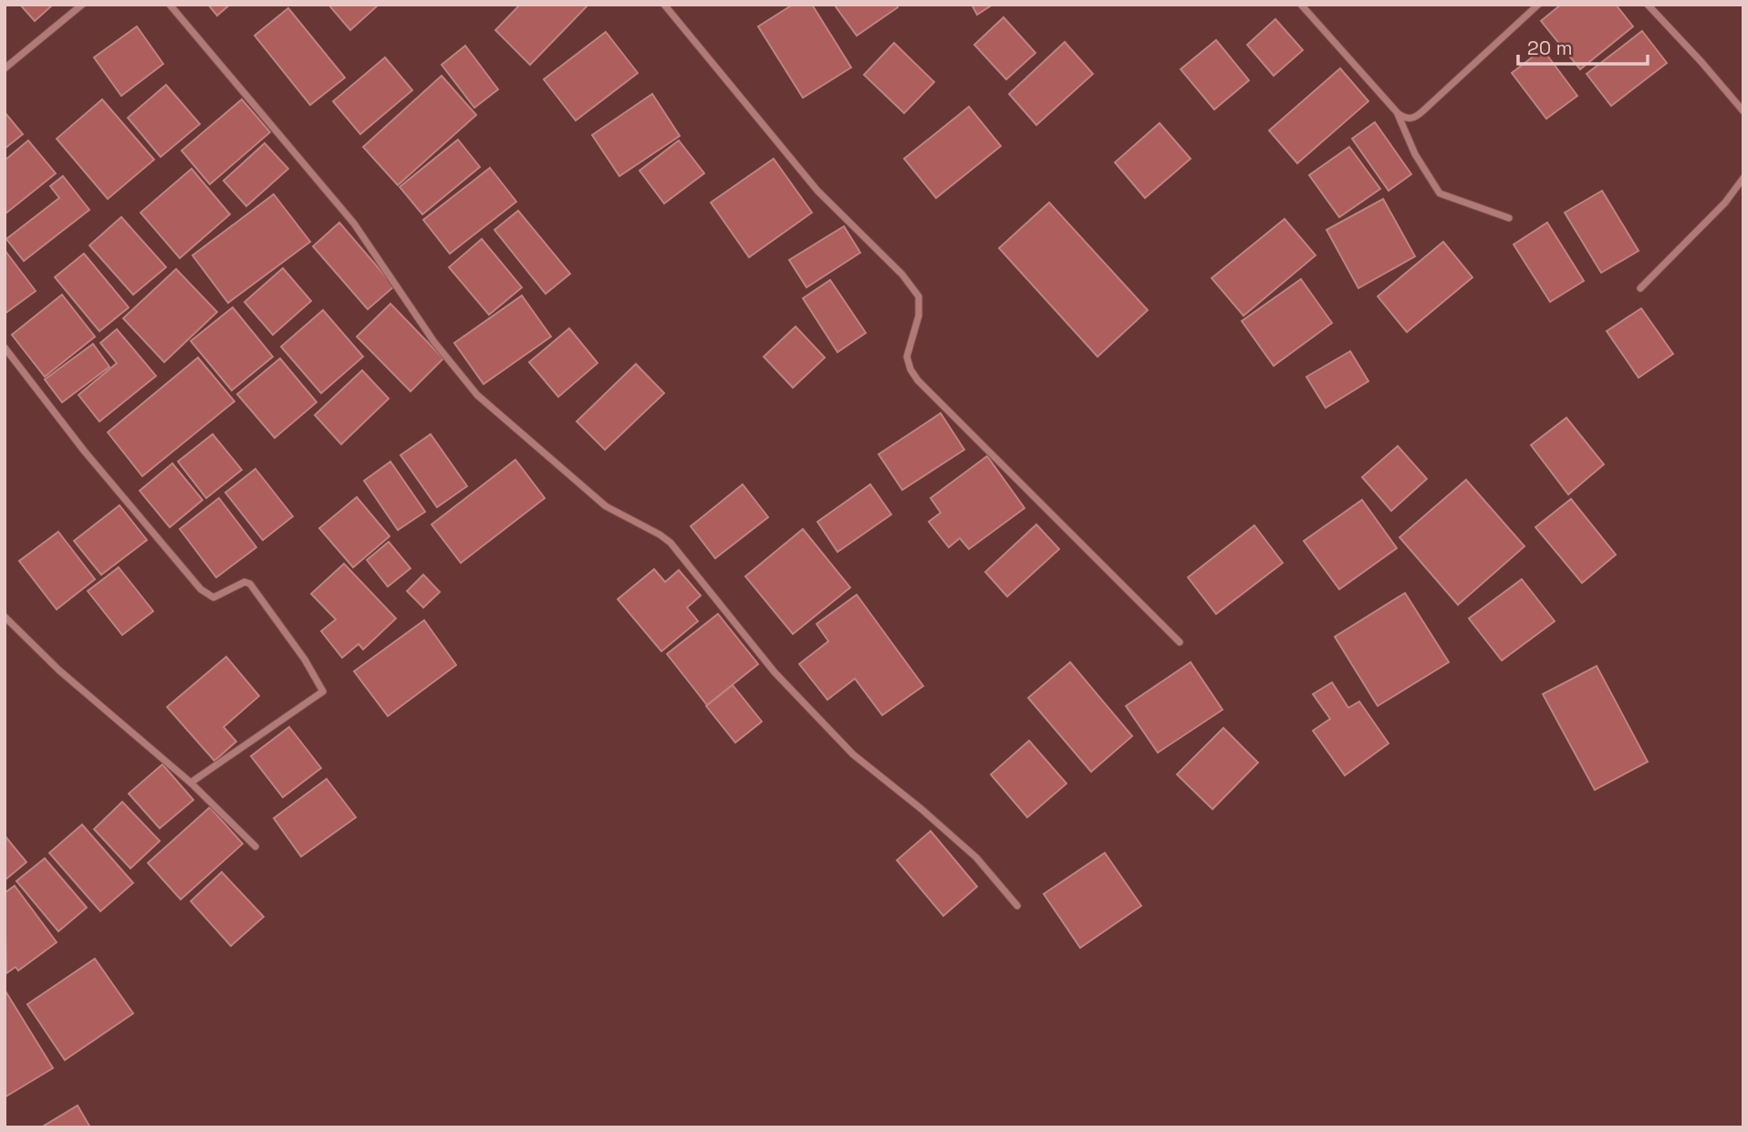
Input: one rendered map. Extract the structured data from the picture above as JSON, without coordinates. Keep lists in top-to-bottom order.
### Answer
{
  "scale_bar": "20 m"
}
